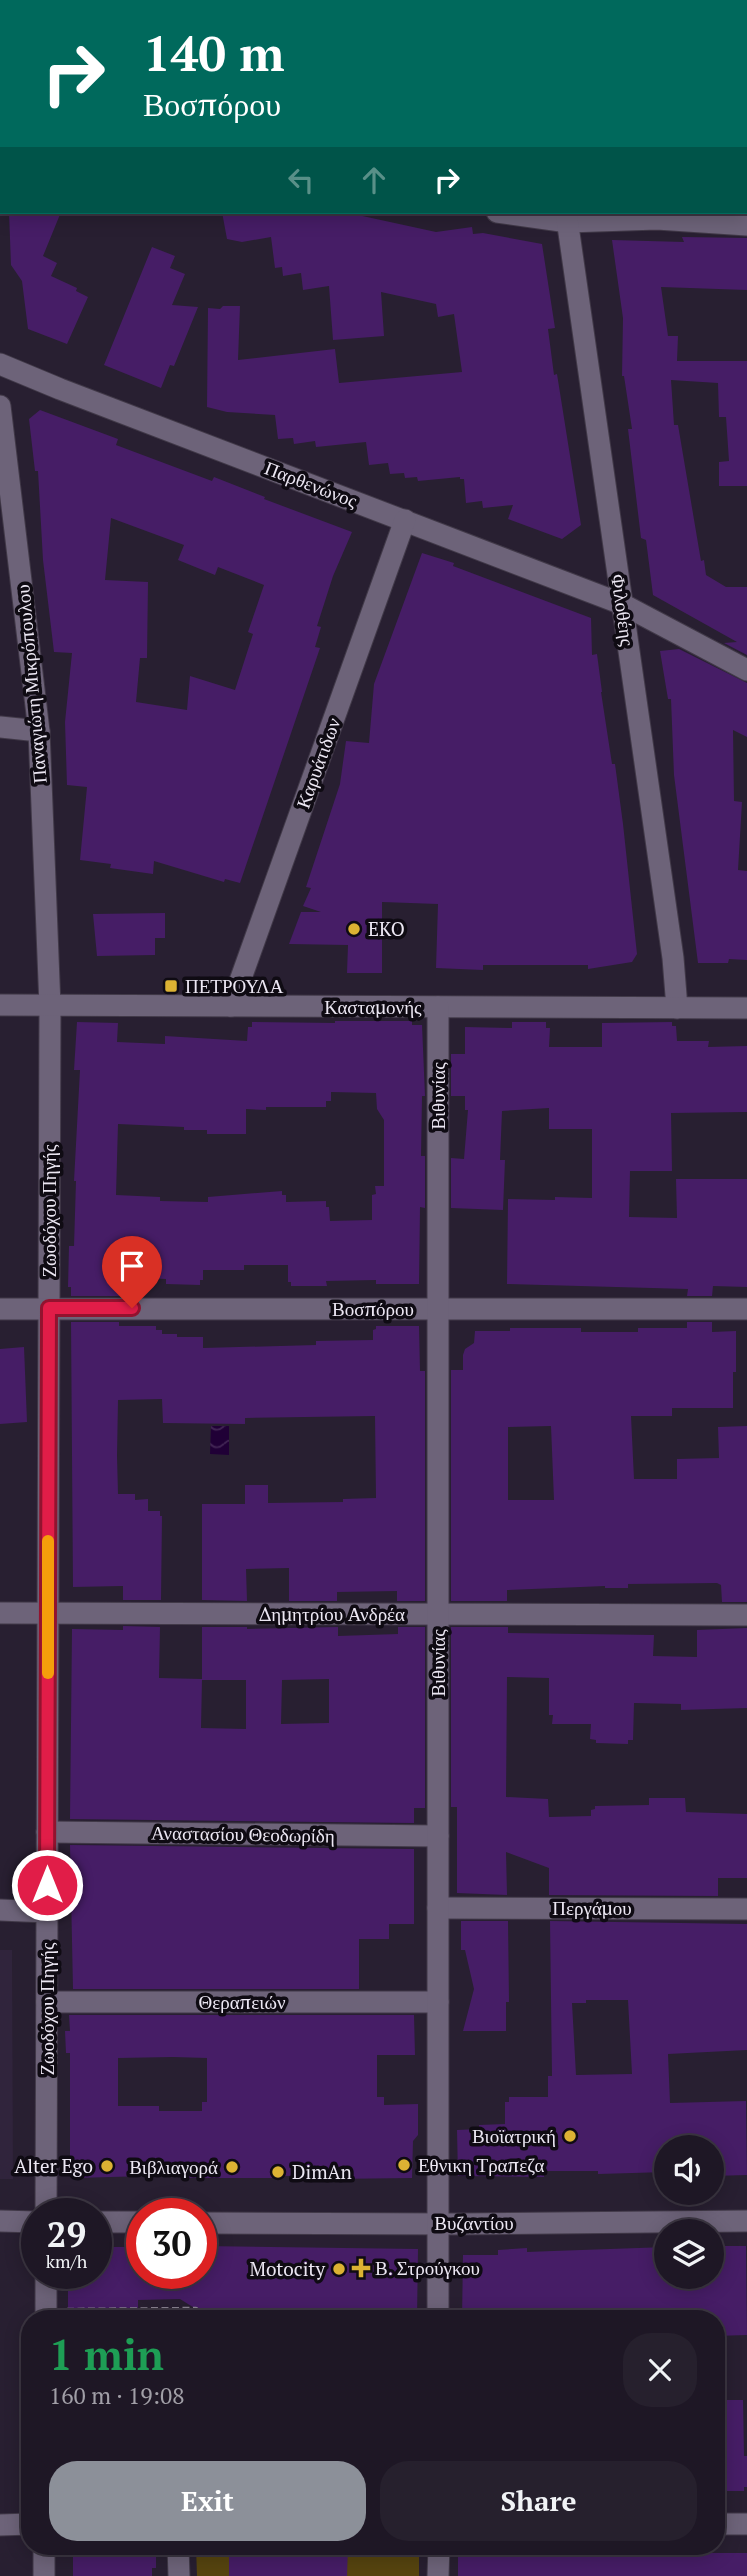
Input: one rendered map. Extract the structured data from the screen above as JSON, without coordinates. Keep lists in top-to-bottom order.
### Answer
{
  "streets": {
    "street": [
      "Παρθενώνος",
      "Φιλοθέης",
      "Παναγιώτη Μικρόπουλου",
      "Καρυάτιδων",
      "Κασταμονής",
      "Βιθυνίας",
      "Ζωοδόχου Πηγής",
      "Βοσπόρου",
      "Δημητρίου Ανδρέα",
      "Αναστασίου Θεοδωρίδη",
      "Περγάμου",
      "Θεραπειών",
      "Βυζαντίου"
    ]
  },
  "crossings": [
    ["Παρθενώνος", "Φιλοθέης"],
    ["Παρθενώνος", "Καρυάτιδων"],
    ["Φιλοθέης", "Κασταμονής"],
    ["Παναγιώτη Μικρόπουλου", "Κασταμονής"],
    ["Παναγιώτη Μικρόπουλου", "Ζωοδόχου Πηγής"],
    ["Καρυάτιδων", "Κασταμονής"],
    ["Κασταμονής", "Βιθυνίας"],
    ["Κασταμονής", "Ζωοδόχου Πηγής"],
    ["Βιθυνίας", "Βοσπόρου"],
    ["Βιθυνίας", "Δημητρίου Ανδρέα"],
    ["Βιθυνίας", "Αναστασίου Θεοδωρίδη"],
    ["Βιθυνίας", "Περγάμου"],
    ["Βιθυνίας", "Θεραπειών"],
    ["Βιθυνίας", "Βυζαντίου"],
    ["Ζωοδόχου Πηγής", "Βοσπόρου"],
    ["Ζωοδόχου Πηγής", "Δημητρίου Ανδρέα"],
    ["Ζωοδόχου Πηγής", "Αναστασίου Θεοδωρίδη"],
    ["Ζωοδόχου Πηγής", "Θεραπειών"]
  ],
  "places": {
    "other": [
      "EKO",
      "Βιοϊατρική",
      "Εθνικη Τραπεζα",
      "Alter Ego",
      "Βιβλιαγορά",
      "DimAn",
      "Motocity"
    ],
    "transit": ["ΠΕΤΡΟΥΛΑ"],
    "health": ["Β. Στρούγκου"]
  },
  "page": {
    "turn": ["140 m", "Βοσπόρου"],
    "speed": "29 km/h",
    "limit": "30",
    "heading": ["1 min", "160 m · 19:08"],
    "buttons": ["Exit", "Share"]
  }
}
